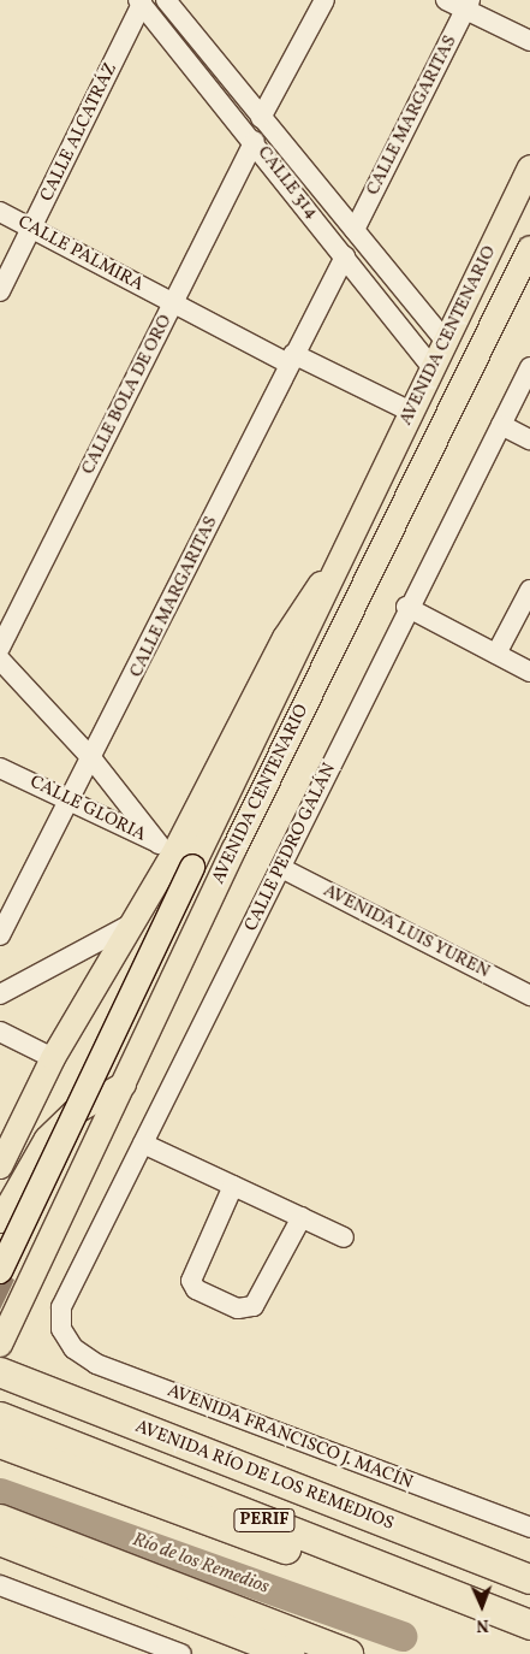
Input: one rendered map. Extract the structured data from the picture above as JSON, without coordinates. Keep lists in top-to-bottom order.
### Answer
{
  "streets": {
    "highway": ["AVENIDA RÍO DE LOS REMEDIOS", "PERIF"],
    "main road": ["AVENIDA CENTENARIO"],
    "street": [
      "CALLE MARGARITAS",
      "CALLE ALCATRÁZ",
      "CALLE 314",
      "CALLE PALMIRA",
      "CALLE BOLA DE ORO",
      "CALLE GLORIA",
      "CALLE PEDRO GALÁN",
      "AVENIDA LUIS YUREN",
      "AVENIDA FRANCISCO J. MACÍN"
    ]
  },
  "crossings": [
    ["CALLE MARGARITAS", "CALLE 314"],
    ["CALLE MARGARITAS", "CALLE PALMIRA"],
    ["CALLE MARGARITAS", "CALLE GLORIA"],
    ["CALLE ALCATRÁZ", "CALLE 314"],
    ["CALLE ALCATRÁZ", "CALLE PALMIRA"],
    ["CALLE 314", "AVENIDA CENTENARIO"],
    ["CALLE 314", "CALLE BOLA DE ORO"],
    ["CALLE PALMIRA", "AVENIDA CENTENARIO"],
    ["CALLE PALMIRA", "CALLE BOLA DE ORO"],
    ["AVENIDA CENTENARIO", "CALLE GLORIA"],
    ["CALLE PEDRO GALÁN", "AVENIDA LUIS YUREN"],
    ["CALLE PEDRO GALÁN", "AVENIDA FRANCISCO J. MACÍN"]
  ],
  "water": ["Río de los Remedios"],
  "north": "bottom"
}
